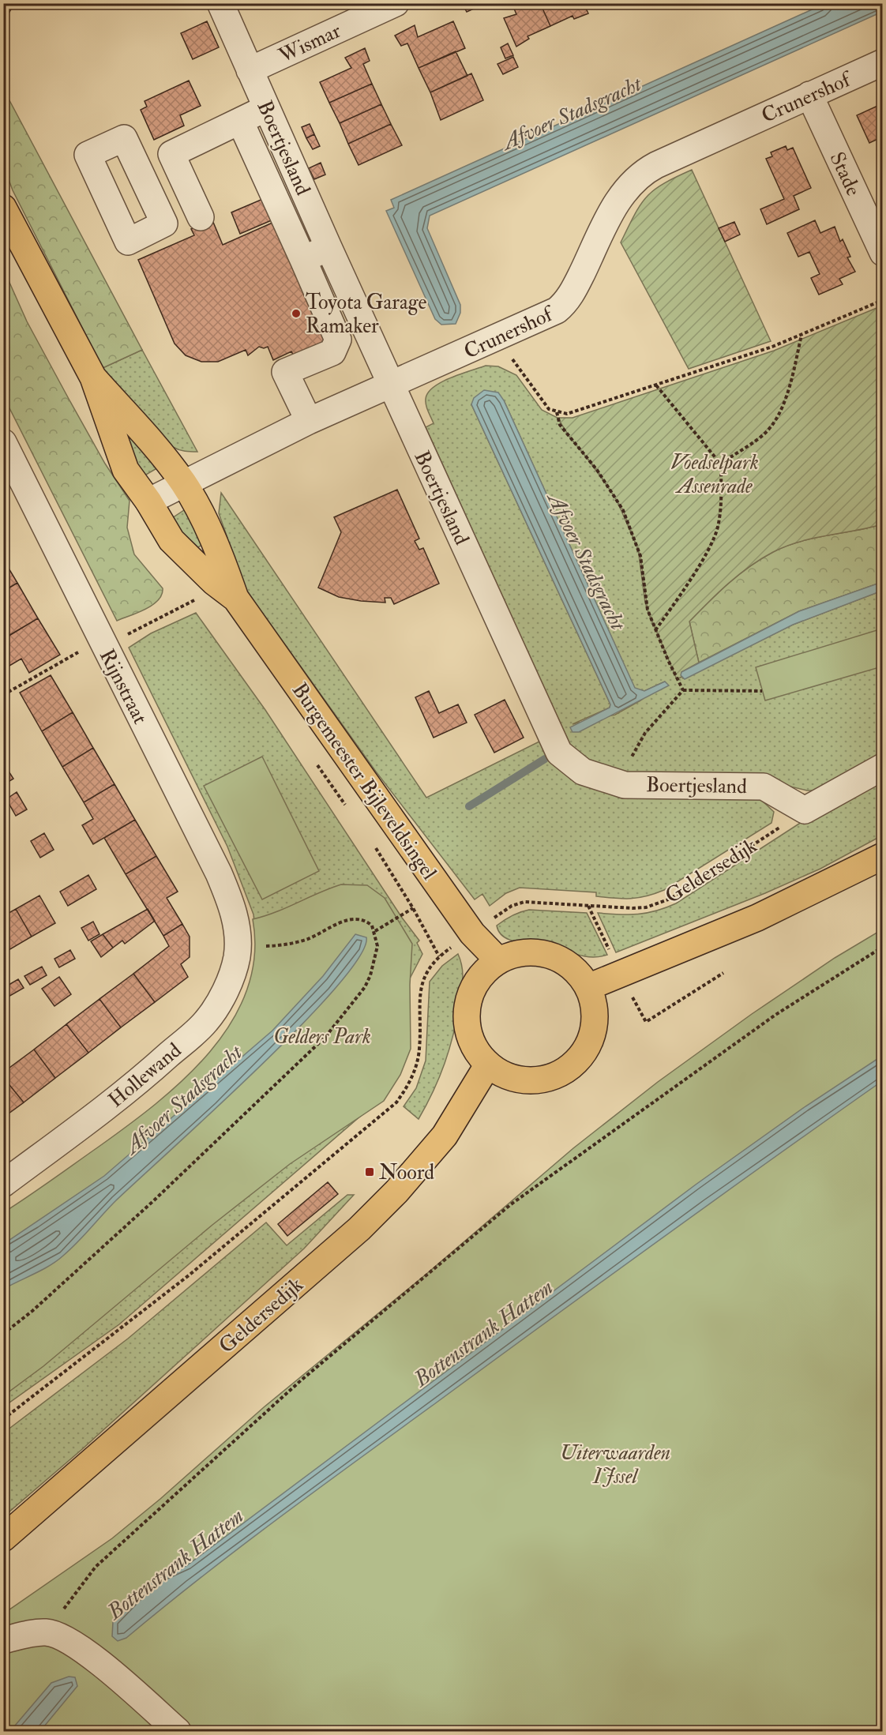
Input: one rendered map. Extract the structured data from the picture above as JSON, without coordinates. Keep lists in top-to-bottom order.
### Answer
{
  "streets": {
    "main road": ["Burgemeester Bijleveldsingel", "Geldersedijk"],
    "street": [
      "Wismar",
      "Crunershof",
      "Boertjesland",
      "Stade",
      "Rijnstraat",
      "Hollewand"
    ]
  },
  "crossings": [
    ["Wismar", "Boertjesland"],
    ["Crunershof", "Boertjesland"],
    ["Crunershof", "Stade"],
    ["Crunershof", "Burgemeester Bijleveldsingel"],
    ["Boertjesland", "Geldersedijk"],
    ["Rijnstraat", "Hollewand"],
    ["Burgemeester Bijleveldsingel", "Geldersedijk"]
  ],
  "water": ["Afvoer Stadsgracht", "Bottenstrank Hattem"],
  "parks": ["Voedselpark Assenrade", "Gelders Park", "Uiterwaarden IJssel"],
  "places": {
    "other": ["Toyota Garage Ramaker"],
    "transit": ["Noord"]
  }
}
